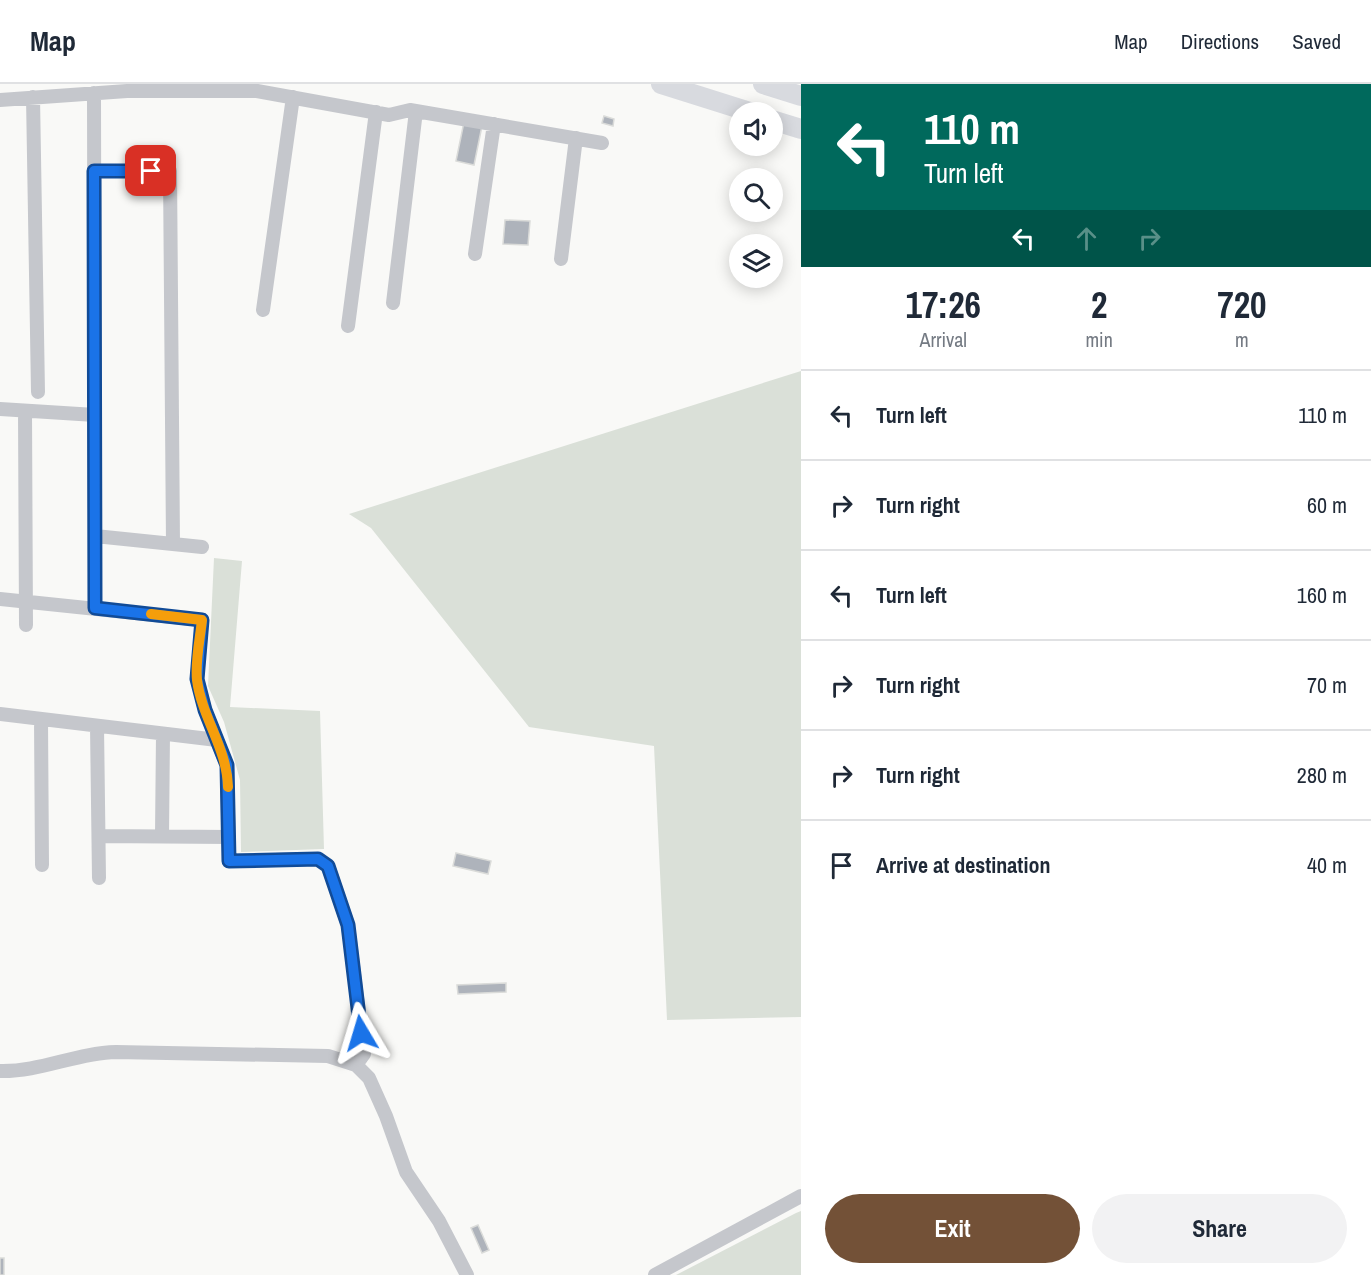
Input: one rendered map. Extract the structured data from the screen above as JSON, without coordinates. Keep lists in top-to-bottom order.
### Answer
{
  "page": {
    "header": "Map",
    "nav": ["Map", "Directions", "Saved"],
    "turn": ["110 m", "Turn left"],
    "eta": [
      "17:26",
      "Arrival",
      "2",
      "min",
      "720",
      "m"
    ],
    "list": [
      {
        "name": "Turn left",
        "value": "110 m"
      },
      {
        "name": "Turn right",
        "value": "60 m"
      },
      {
        "name": "Turn left",
        "value": "160 m"
      },
      {
        "name": "Turn right",
        "value": "70 m"
      },
      {
        "name": "Turn right",
        "value": "280 m"
      },
      {
        "name": "Arrive at destination",
        "value": "40 m"
      }
    ],
    "buttons": ["Exit", "Share"]
  }
}
